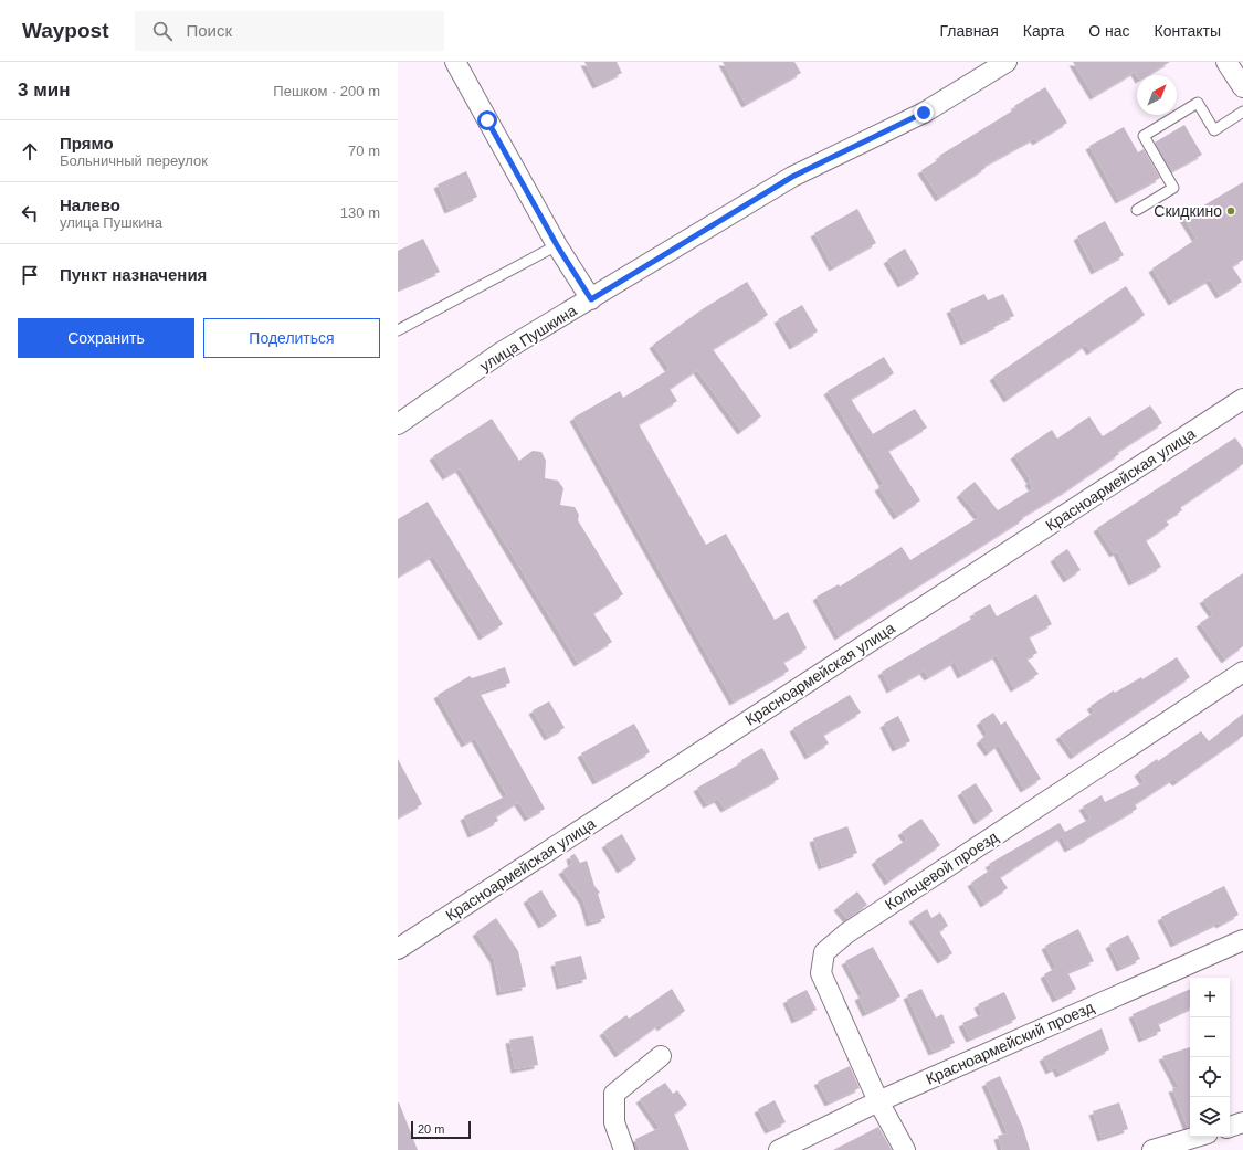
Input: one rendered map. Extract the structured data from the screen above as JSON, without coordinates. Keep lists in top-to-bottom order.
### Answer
{
  "streets": {
    "street": [
      "улица Пушкина",
      "Красноармейская улица",
      "Кольцевой проезд",
      "Красноармейский проезд"
    ]
  },
  "crossings": [
    ["Кольцевой проезд", "Красноармейский проезд"]
  ],
  "places": ["Скидкино"],
  "scale_bar": "20 m",
  "north": "top right",
  "page": {
    "header": "Waypost",
    "search": "Поиск",
    "nav": [
      "Главная",
      "Карта",
      "О нас",
      "Контакты"
    ],
    "heading": ["3 мин", "Пешком · 200 m"],
    "list": [
      ["Прямо", "Больничный переулок", "70 m"],
      ["Налево", "улица Пушкина", "130 m"],
      "Пункт назначения"
    ],
    "buttons": ["Сохранить", "Поделиться"],
    "map_buttons": ["+", "−"],
    "scale": "20 m"
  }
}
